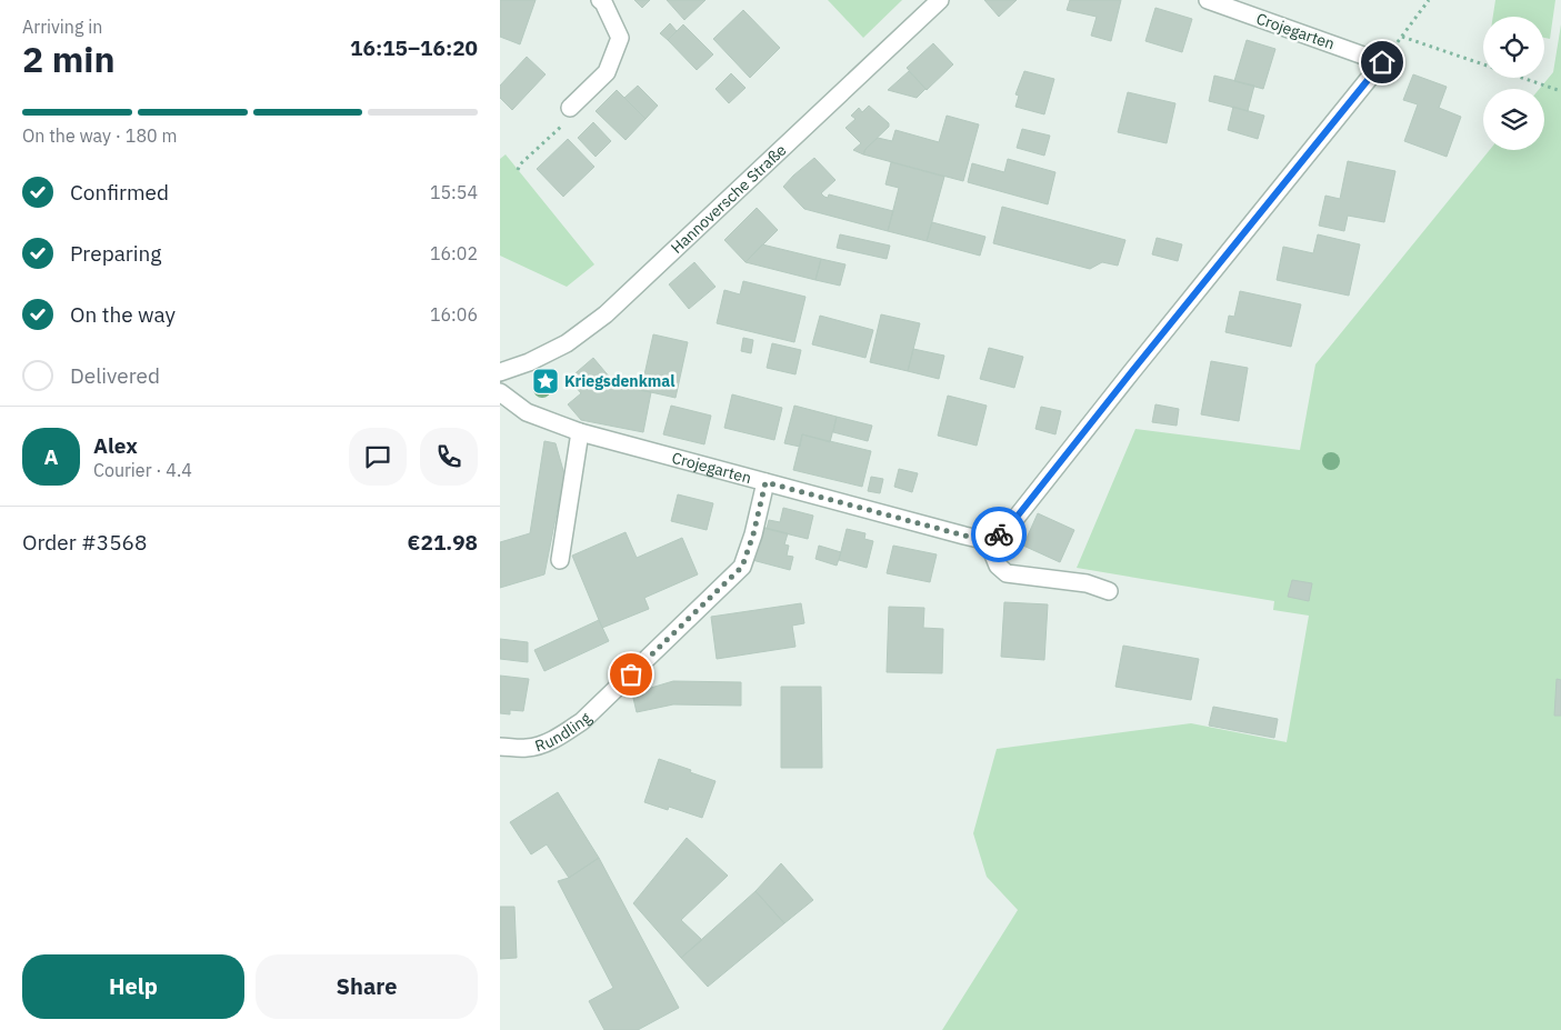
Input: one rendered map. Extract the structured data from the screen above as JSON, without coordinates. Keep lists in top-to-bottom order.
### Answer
{
  "streets": {
    "street": ["Crojegarten", "Hannoversche Straße", "Rundling"]
  },
  "crossings": [
    ["Crojegarten", "Rundling"]
  ],
  "places": {
    "place": ["Kriegsdenkmal"]
  },
  "page": {
    "heading": ["2 min", "Arriving in", "16:15–16:20"],
    "panel": [
      "Alex",
      "Courier · 4.4",
      "Order #3568",
      "€21.98"
    ],
    "bar": "On the way · 180 m",
    "list": [
      ["Confirmed", "15:54"],
      ["Preparing", "16:02"],
      ["On the way", "16:06"],
      "Delivered"
    ],
    "round": "A",
    "buttons": ["Help", "Share"]
  }
}
